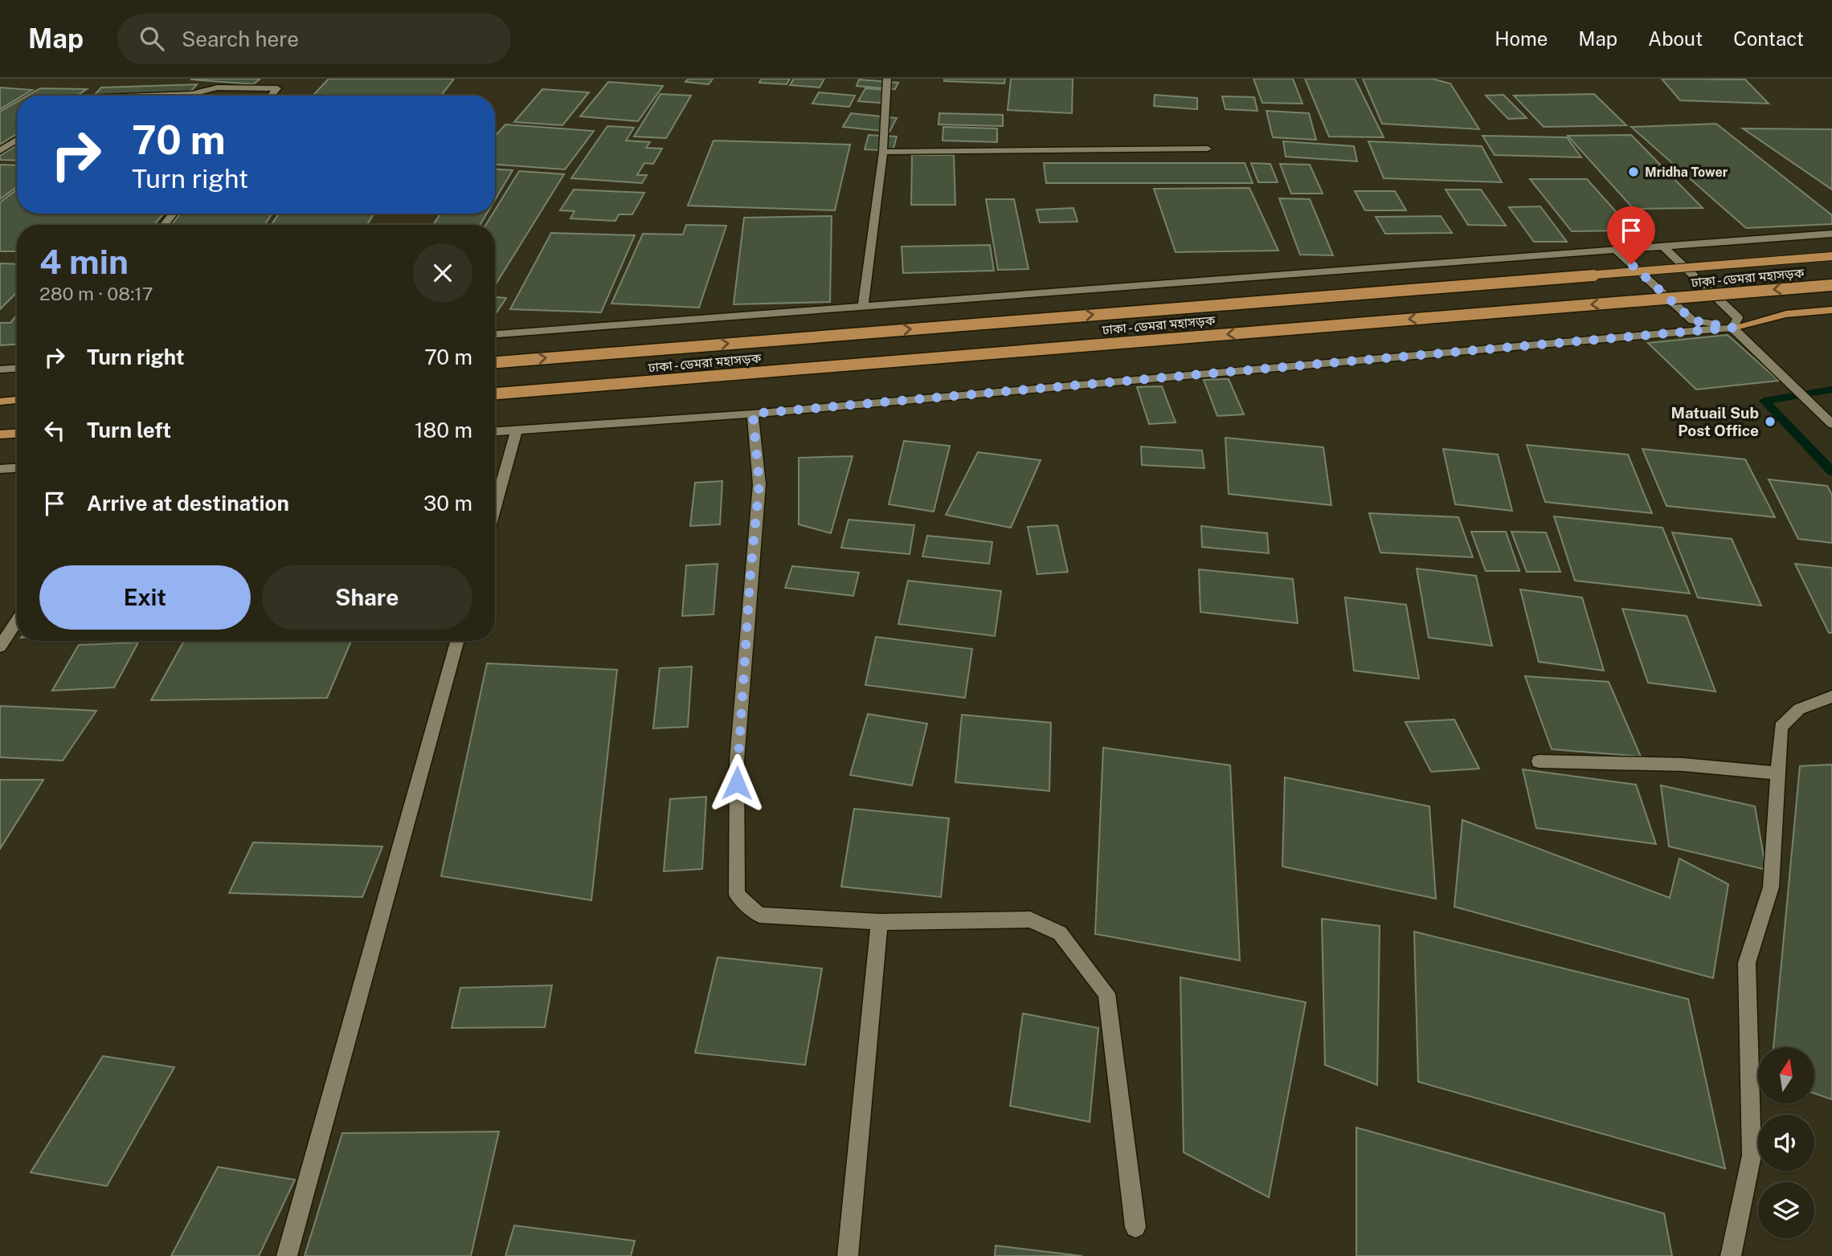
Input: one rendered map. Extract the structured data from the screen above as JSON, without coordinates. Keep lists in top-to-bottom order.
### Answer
{
  "streets": {
    "main road": ["ঢাকা - ডেমরা মহাসড়ক"]
  },
  "places": ["Mridha Tower", "Matuail Sub Post Office"],
  "north": "top",
  "page": {
    "header": "Map",
    "search": "Search here",
    "nav": [
      "Home",
      "Map",
      "About",
      "Contact"
    ],
    "turn": ["70 m", "Turn right"],
    "heading": ["4 min", "280 m · 08:17"],
    "list": [
      {
        "name": "Turn right",
        "value": "70 m"
      },
      {
        "name": "Turn left",
        "value": "180 m"
      },
      {
        "name": "Arrive at destination",
        "value": "30 m"
      }
    ],
    "buttons": ["Exit", "Share"]
  }
}
